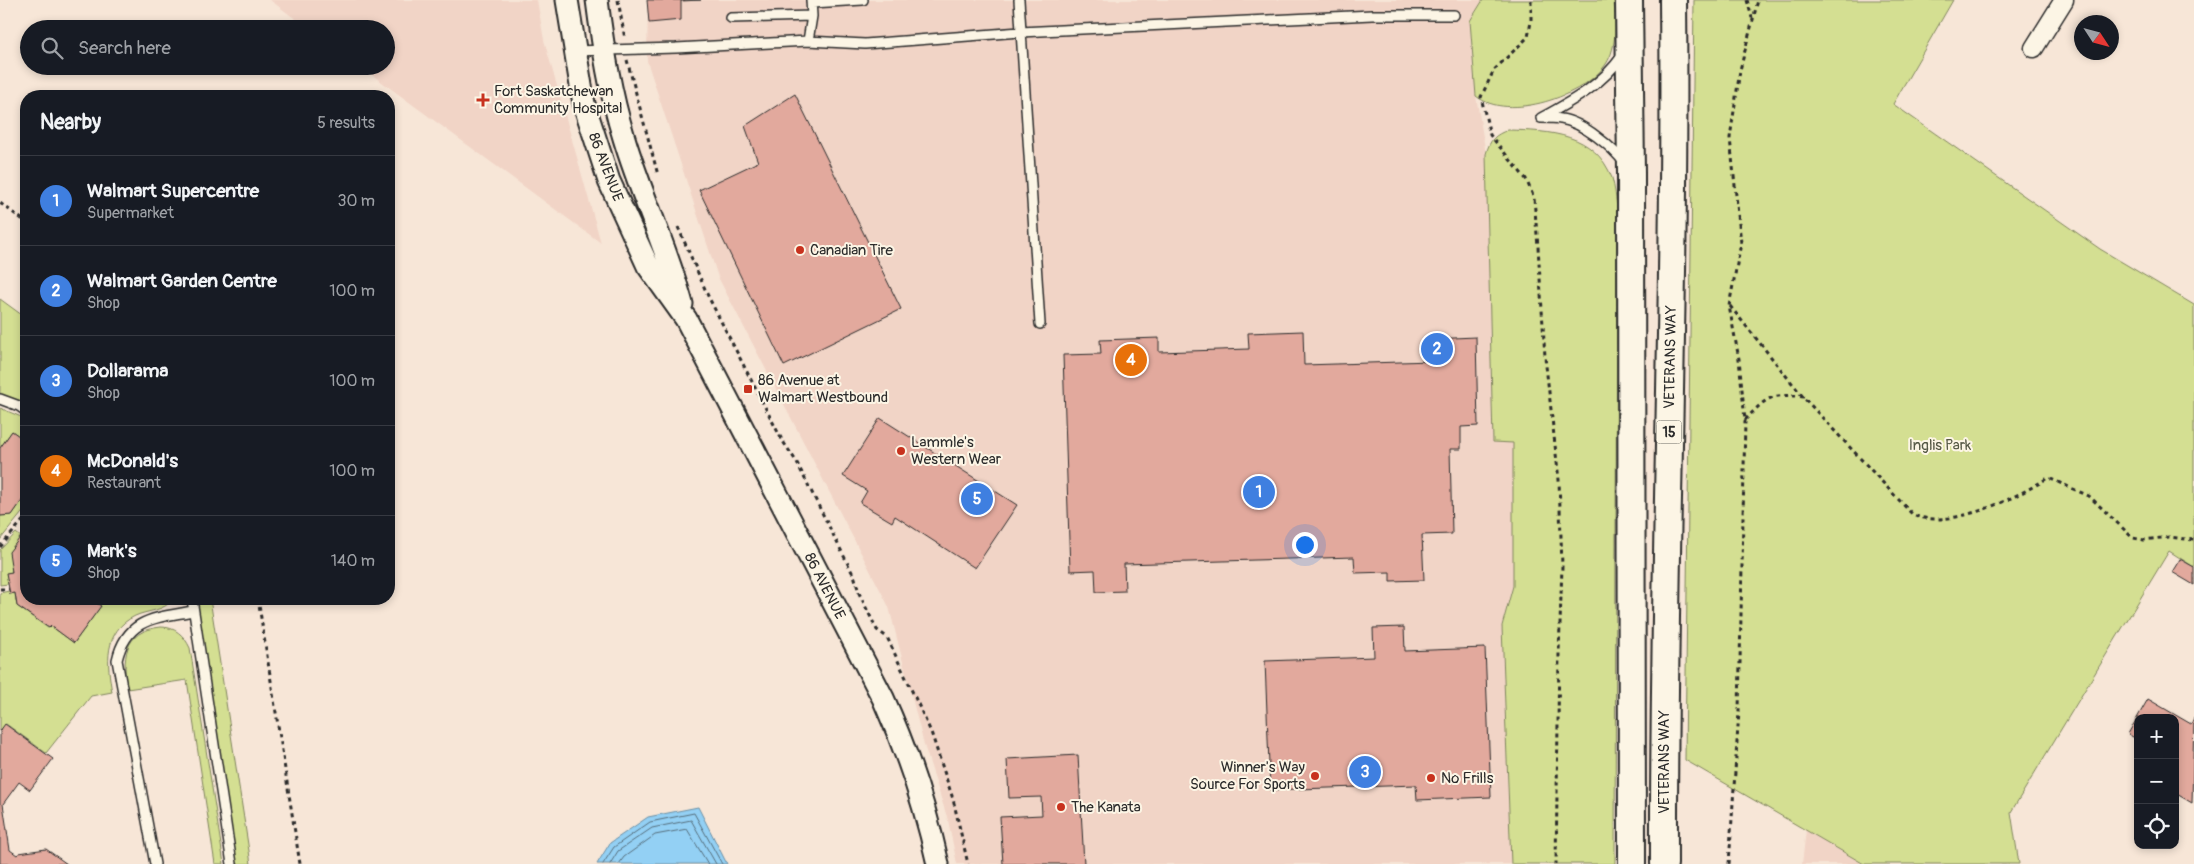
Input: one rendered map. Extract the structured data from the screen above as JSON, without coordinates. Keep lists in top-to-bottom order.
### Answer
{
  "streets": {
    "main road": ["VETERANS WAY", "15"],
    "street": ["86 AVENUE"]
  },
  "parks": ["Inglis Park"],
  "places": {
    "health": ["Fort Saskatchewan Community Hospital"],
    "other": [
      "Canadian Tire",
      "Lammle's Western Wear",
      "Winner's Way Source For Sports",
      "No Frills",
      "The Kanata"
    ],
    "transit": ["86 Avenue at Walmart Westbound"]
  },
  "north": "bottom right",
  "page": {
    "search": "Search here",
    "heading": ["Nearby", "5 results"],
    "list": [
      {
        "mark": "1",
        "name": "Walmart Supercentre",
        "note": "Supermarket",
        "value": "30 m"
      },
      {
        "mark": "2",
        "name": "Walmart Garden Centre",
        "note": "Shop",
        "value": "100 m"
      },
      {
        "mark": "3",
        "name": "Dollarama",
        "note": "Shop",
        "value": "100 m"
      },
      {
        "mark": "4",
        "name": "McDonald's",
        "note": "Restaurant",
        "value": "100 m"
      },
      {
        "mark": "5",
        "name": "Mark's",
        "note": "Shop",
        "value": "140 m"
      }
    ],
    "pins": [
      "2",
      "4",
      "1",
      "5",
      "3"
    ],
    "map_buttons": ["+", "−"]
  }
}
